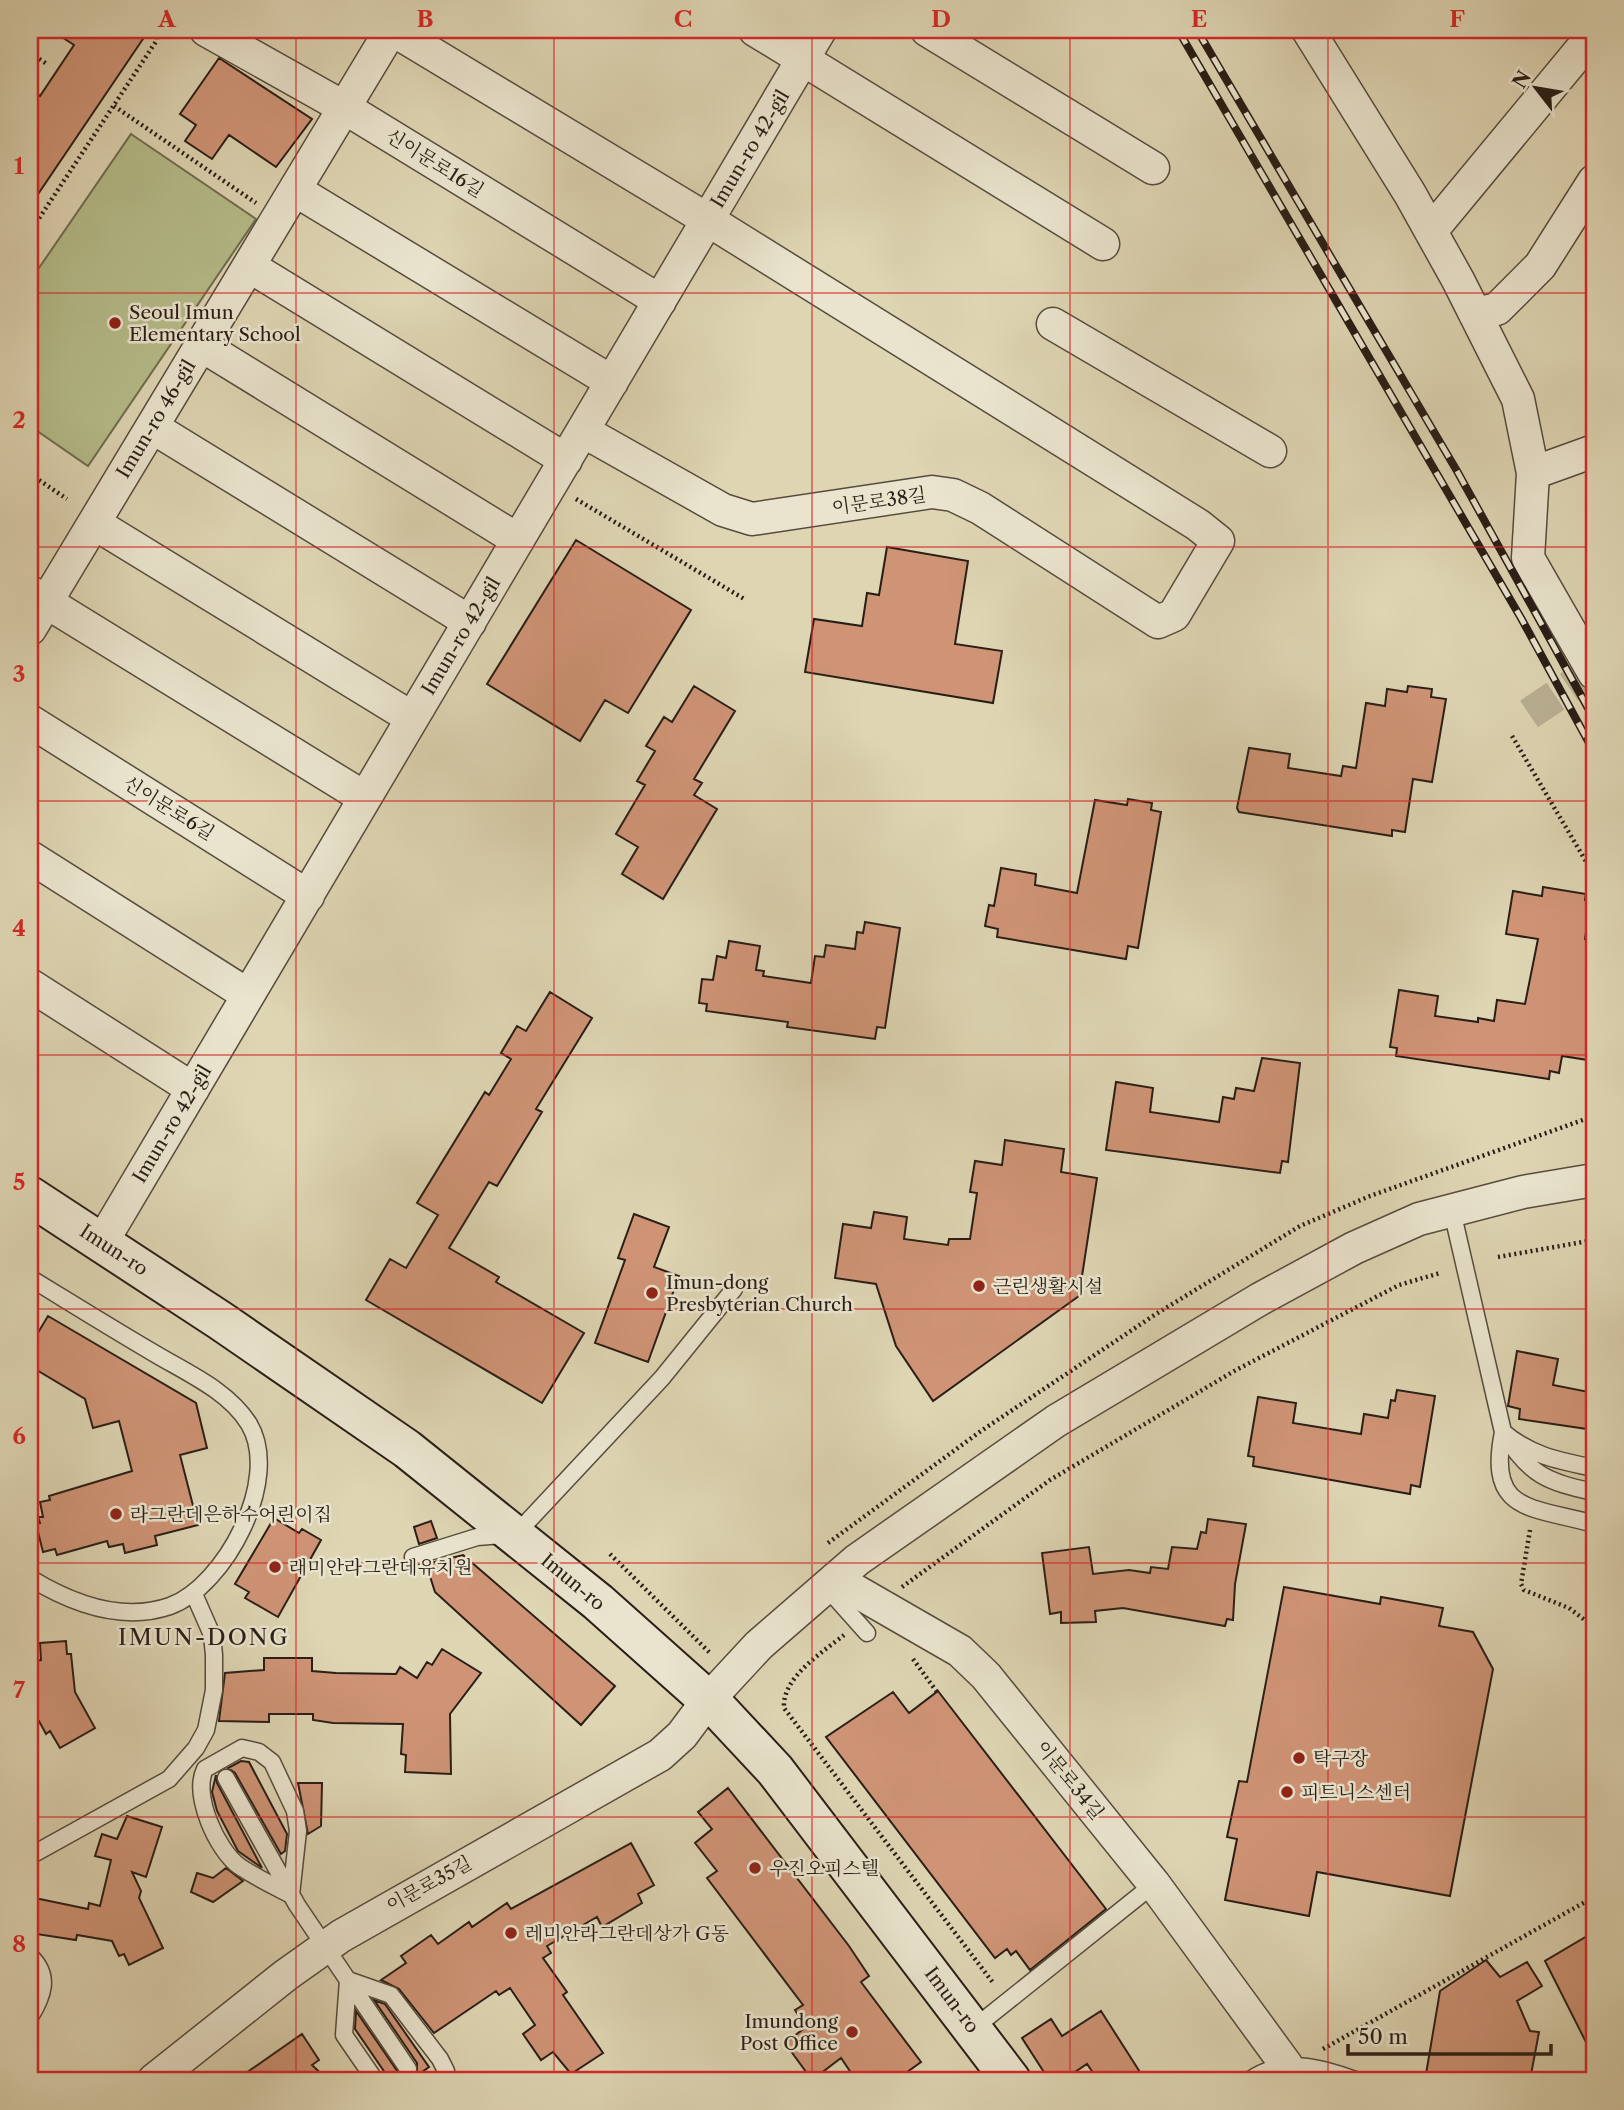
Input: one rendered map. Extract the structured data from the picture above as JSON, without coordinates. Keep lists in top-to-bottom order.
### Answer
{
  "streets": {
    "main road": ["Imun-ro"],
    "street": [
      "Imun-ro 42-gil",
      "신이문로16길",
      "Imun-ro 46-gil",
      "이문로38길",
      "신이문로6길",
      "이문로34길",
      "이문로35길"
    ]
  },
  "crossings": [
    ["Imun-ro 42-gil", "신이문로16길"],
    ["Imun-ro 42-gil", "이문로38길"],
    ["Imun-ro 42-gil", "신이문로6길"],
    ["Imun-ro 42-gil", "Imun-ro"],
    ["신이문로16길", "Imun-ro 46-gil"],
    ["Imun-ro", "이문로35길"],
    ["이문로34길", "이문로35길"]
  ],
  "districts": ["IMUN-DONG"],
  "places": [
    "Seoul Imun Elementary School",
    "근린생활시설",
    "Imun-dong Presbyterian Church",
    "라그란데은하수어린이집",
    "래미안라그란데유치원",
    "탁구장",
    "피트니스센터",
    "우진오피스텔",
    "레미안라그란데상가 G동",
    "Imundong Post Office"
  ],
  "scale_bar": "50 m",
  "north": "top left",
  "grid": {
    "columns": [
      "A",
      "B",
      "C",
      "D",
      "E",
      "F"
    ],
    "rows": [
      "1",
      "2",
      "3",
      "4",
      "5",
      "6",
      "7",
      "8"
    ]
  }
}
